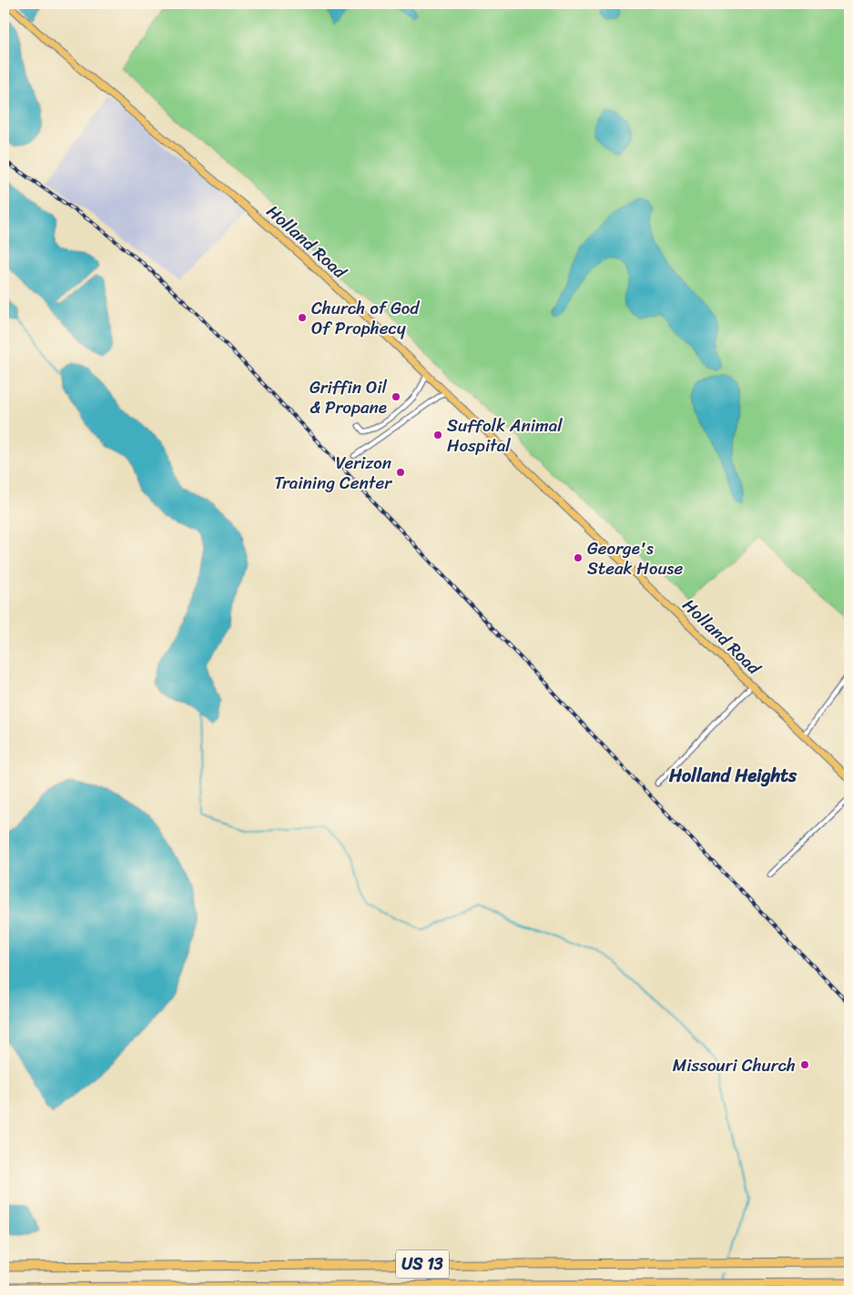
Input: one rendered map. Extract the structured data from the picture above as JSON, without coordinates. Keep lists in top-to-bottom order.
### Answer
{
  "streets": {
    "highway": ["US 13"],
    "main road": ["Holland Road"]
  },
  "districts": ["Holland Heights"],
  "places": [
    "Church of God Of Prophecy",
    "Griffin Oil & Propane",
    "Suffolk Animal Hospital",
    "Verizon Training Center",
    "George's Steak House",
    "Missouri Church"
  ]
}
